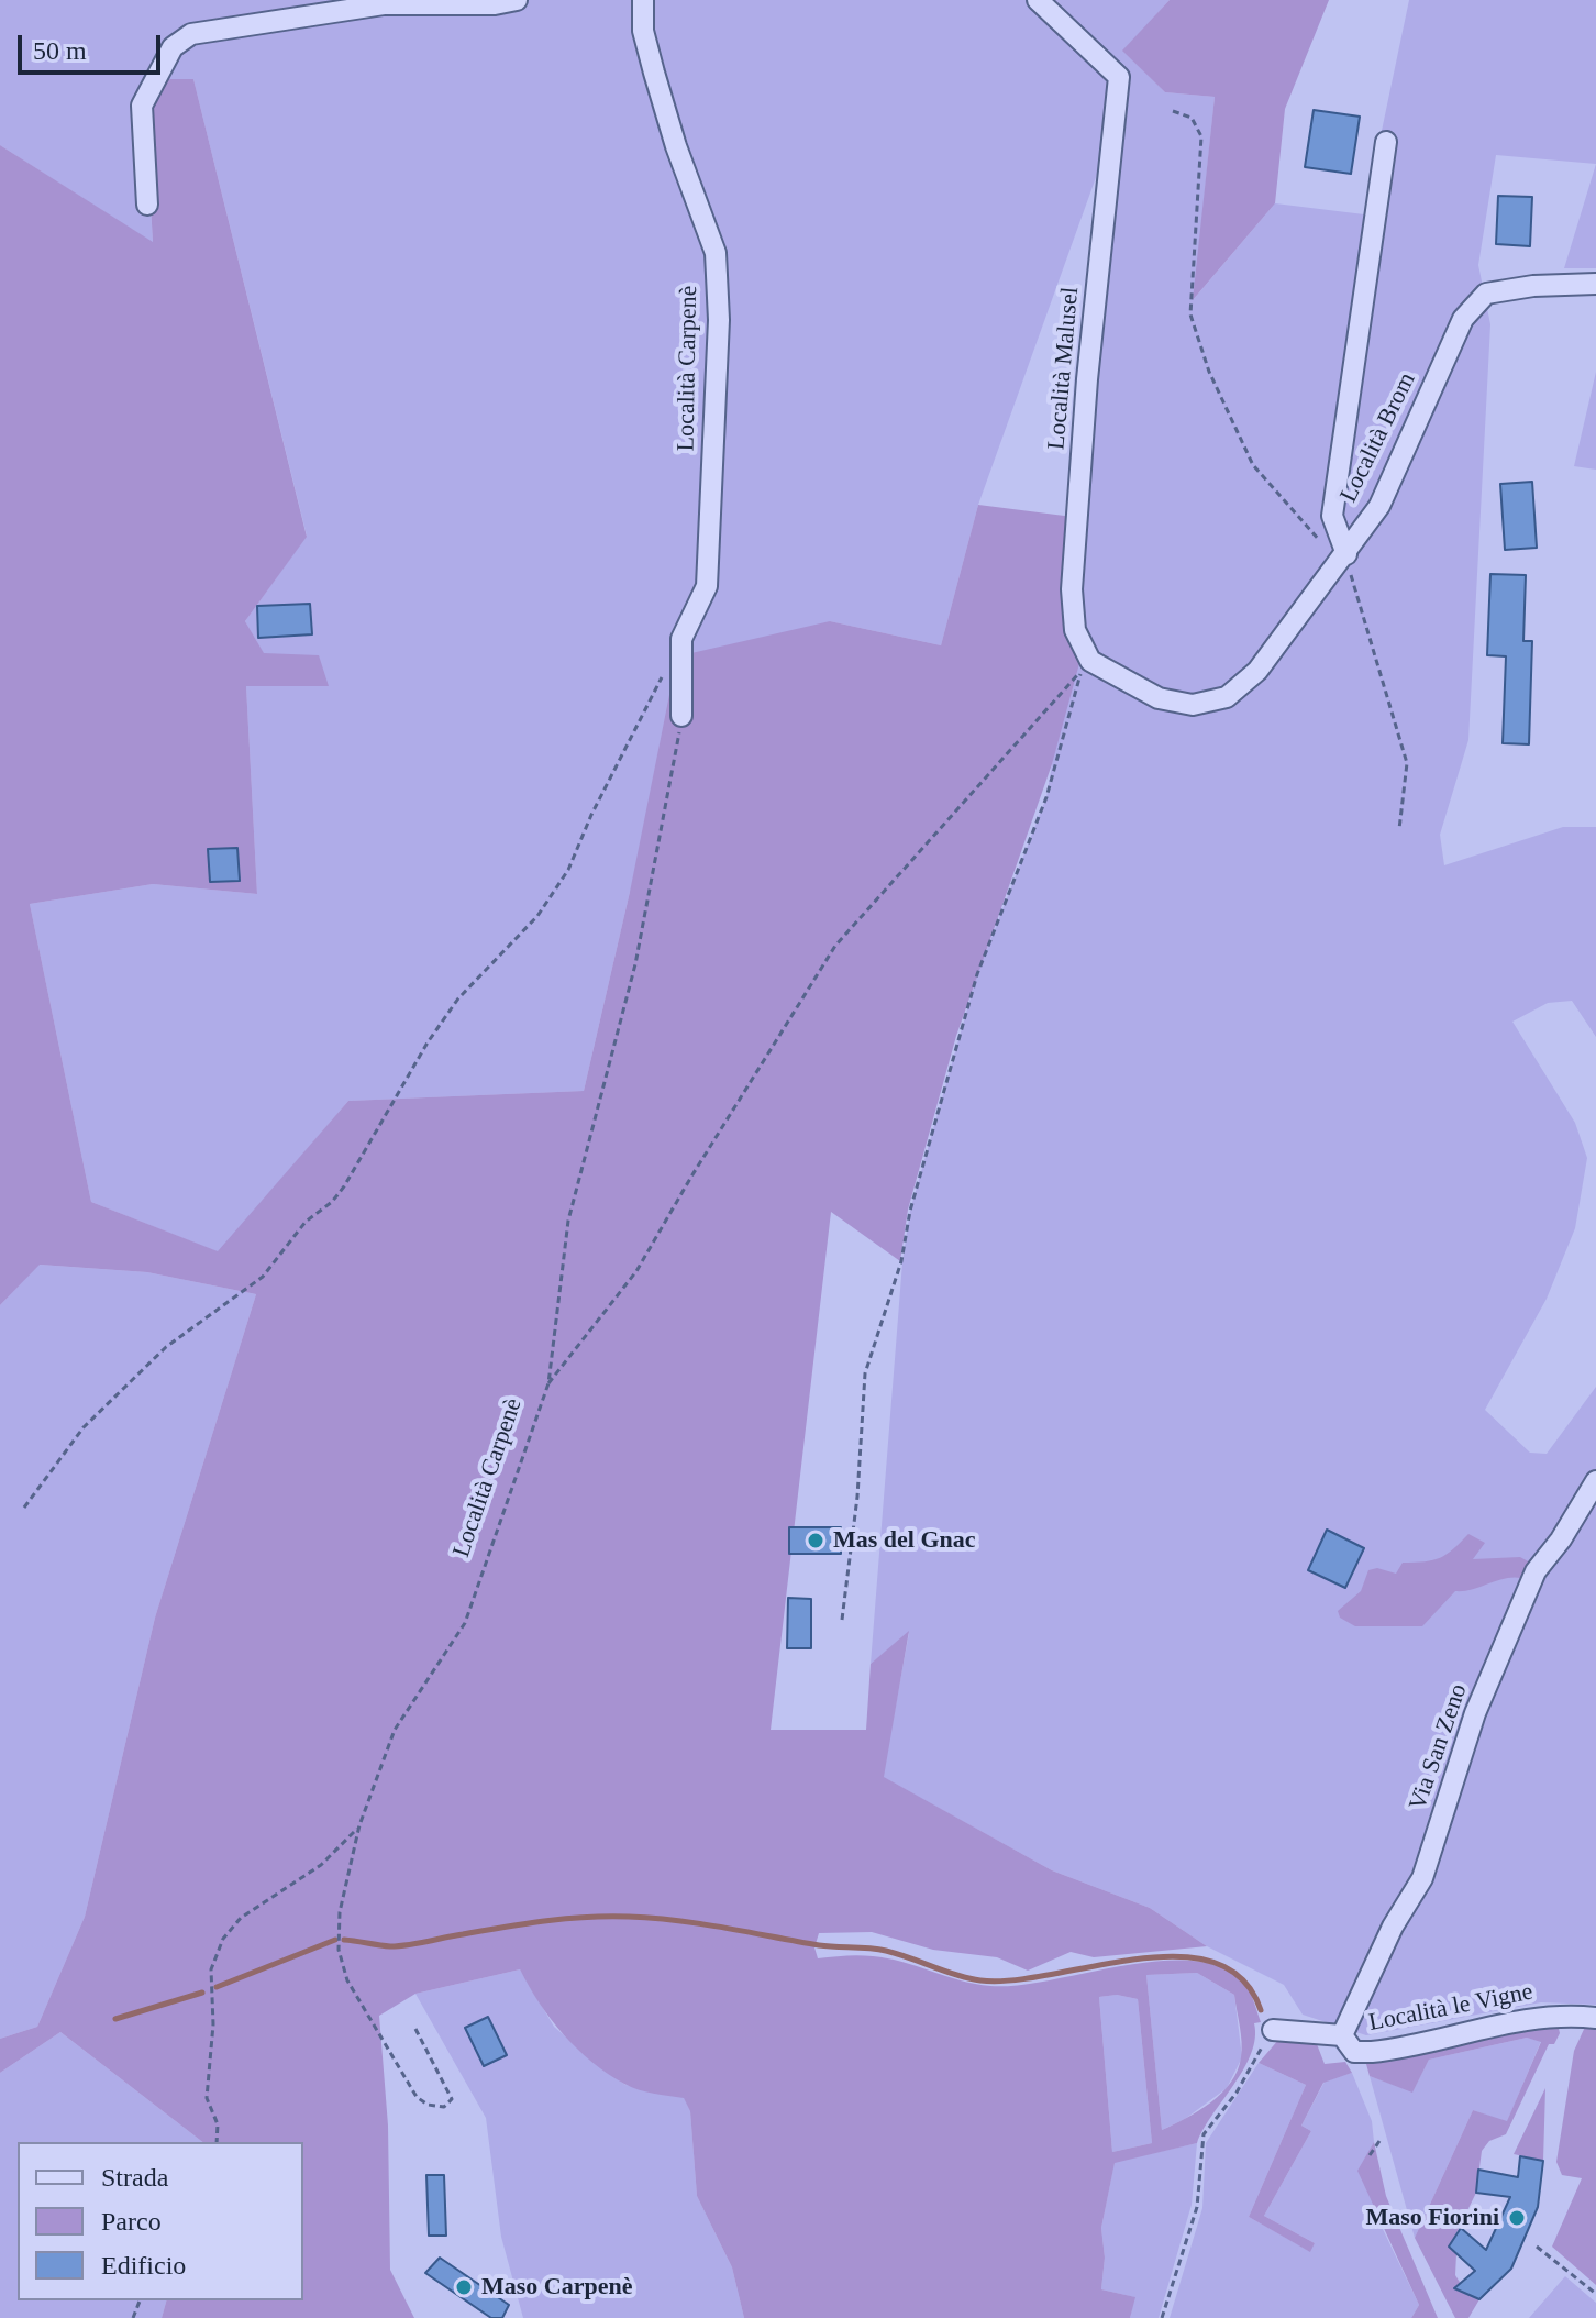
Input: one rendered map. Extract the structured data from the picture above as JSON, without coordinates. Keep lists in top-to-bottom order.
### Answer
{
  "streets": {
    "street": [
      "Località Carpenè",
      "Località Malusel",
      "Località Brom",
      "Via San Zeno",
      "Località le Vigne"
    ]
  },
  "crossings": [
    ["Località Malusel", "Località Brom"],
    ["Via San Zeno", "Località le Vigne"]
  ],
  "places": ["Mas del Gnac", "Maso Fiorini", "Maso Carpenè"],
  "legend": ["Strada", "Parco", "Edificio"],
  "scale_bar": "50 m"
}
